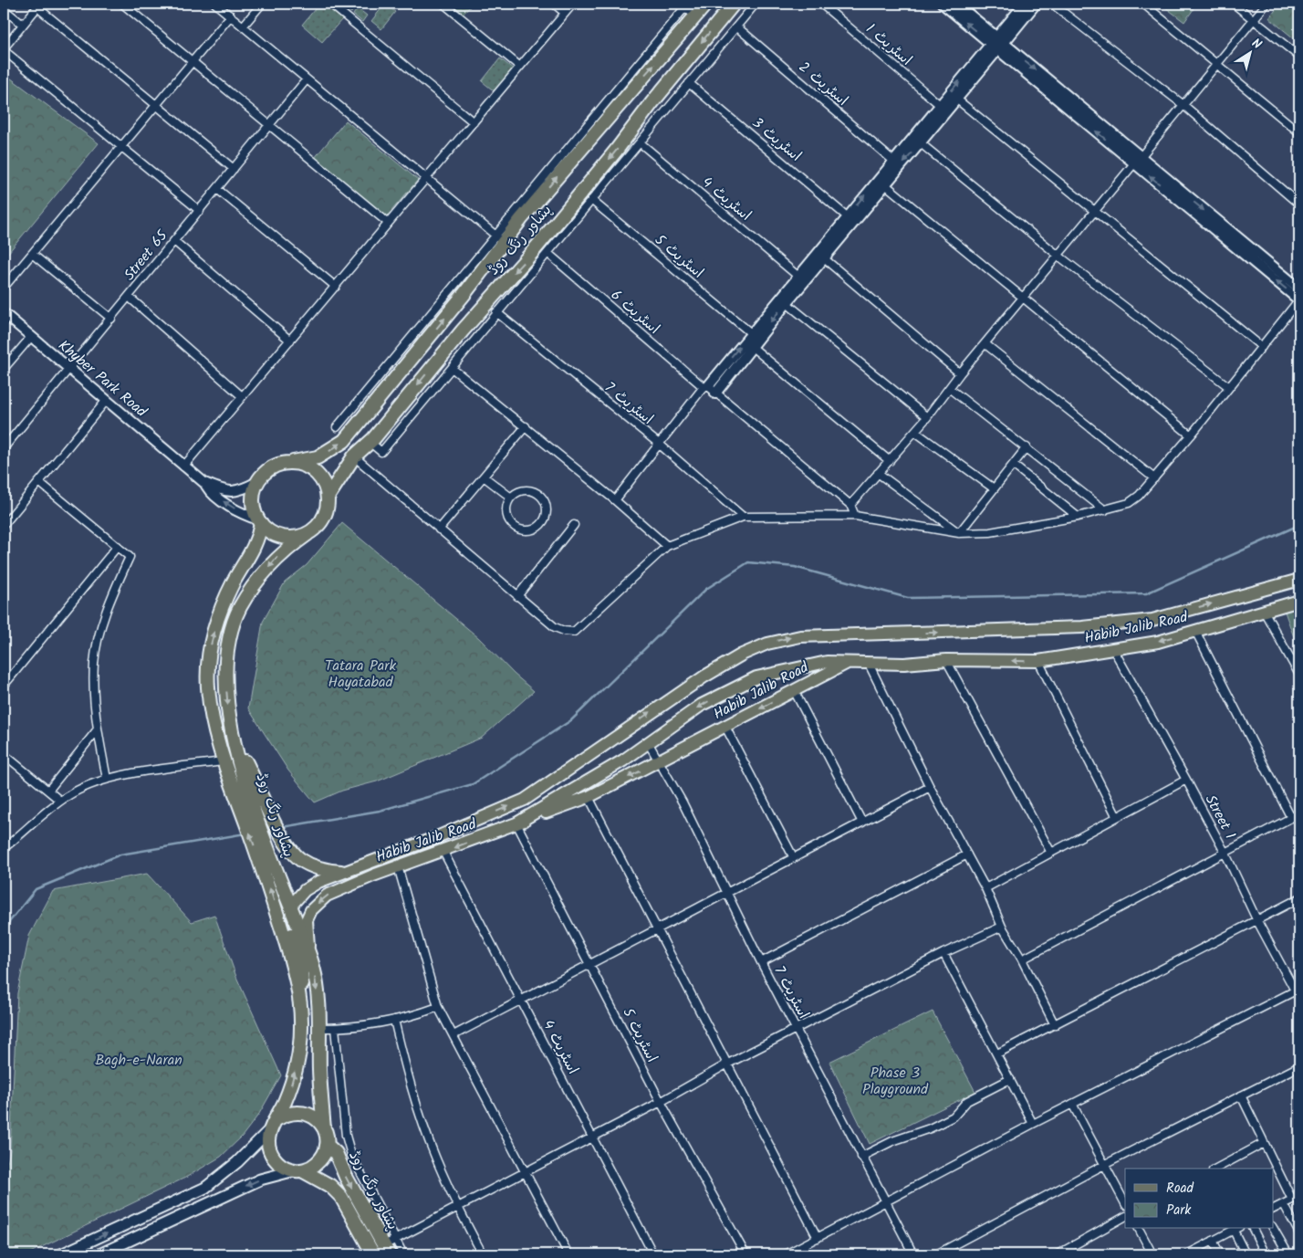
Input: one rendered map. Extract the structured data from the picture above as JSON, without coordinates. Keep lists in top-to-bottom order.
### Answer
{
  "streets": {
    "highway": ["پشاور رنگ روڈ"],
    "main road": ["Habib Jalib Road"],
    "street": [
      "اسٹریٹ 1",
      "اسٹریٹ 2",
      "اسٹریٹ 3",
      "اسٹریٹ 4",
      "Street 65",
      "اسٹریٹ 5",
      "اسٹریٹ 6",
      "Khyber Park Road",
      "اسٹریٹ 7",
      "Street 1"
    ]
  },
  "crossings": [
    ["اسٹریٹ 4", "Habib Jalib Road"],
    ["پشاور رنگ روڈ", "Habib Jalib Road"],
    ["Street 65", "Khyber Park Road"],
    ["اسٹریٹ 5", "Habib Jalib Road"],
    ["اسٹریٹ 7", "Habib Jalib Road"],
    ["Habib Jalib Road", "Street 1"]
  ],
  "parks": ["Tatara Park Hayatabad", "Bagh-e-Naran", "Phase 3 Playground"],
  "legend": ["Road", "Park"],
  "north": "top right"
}
